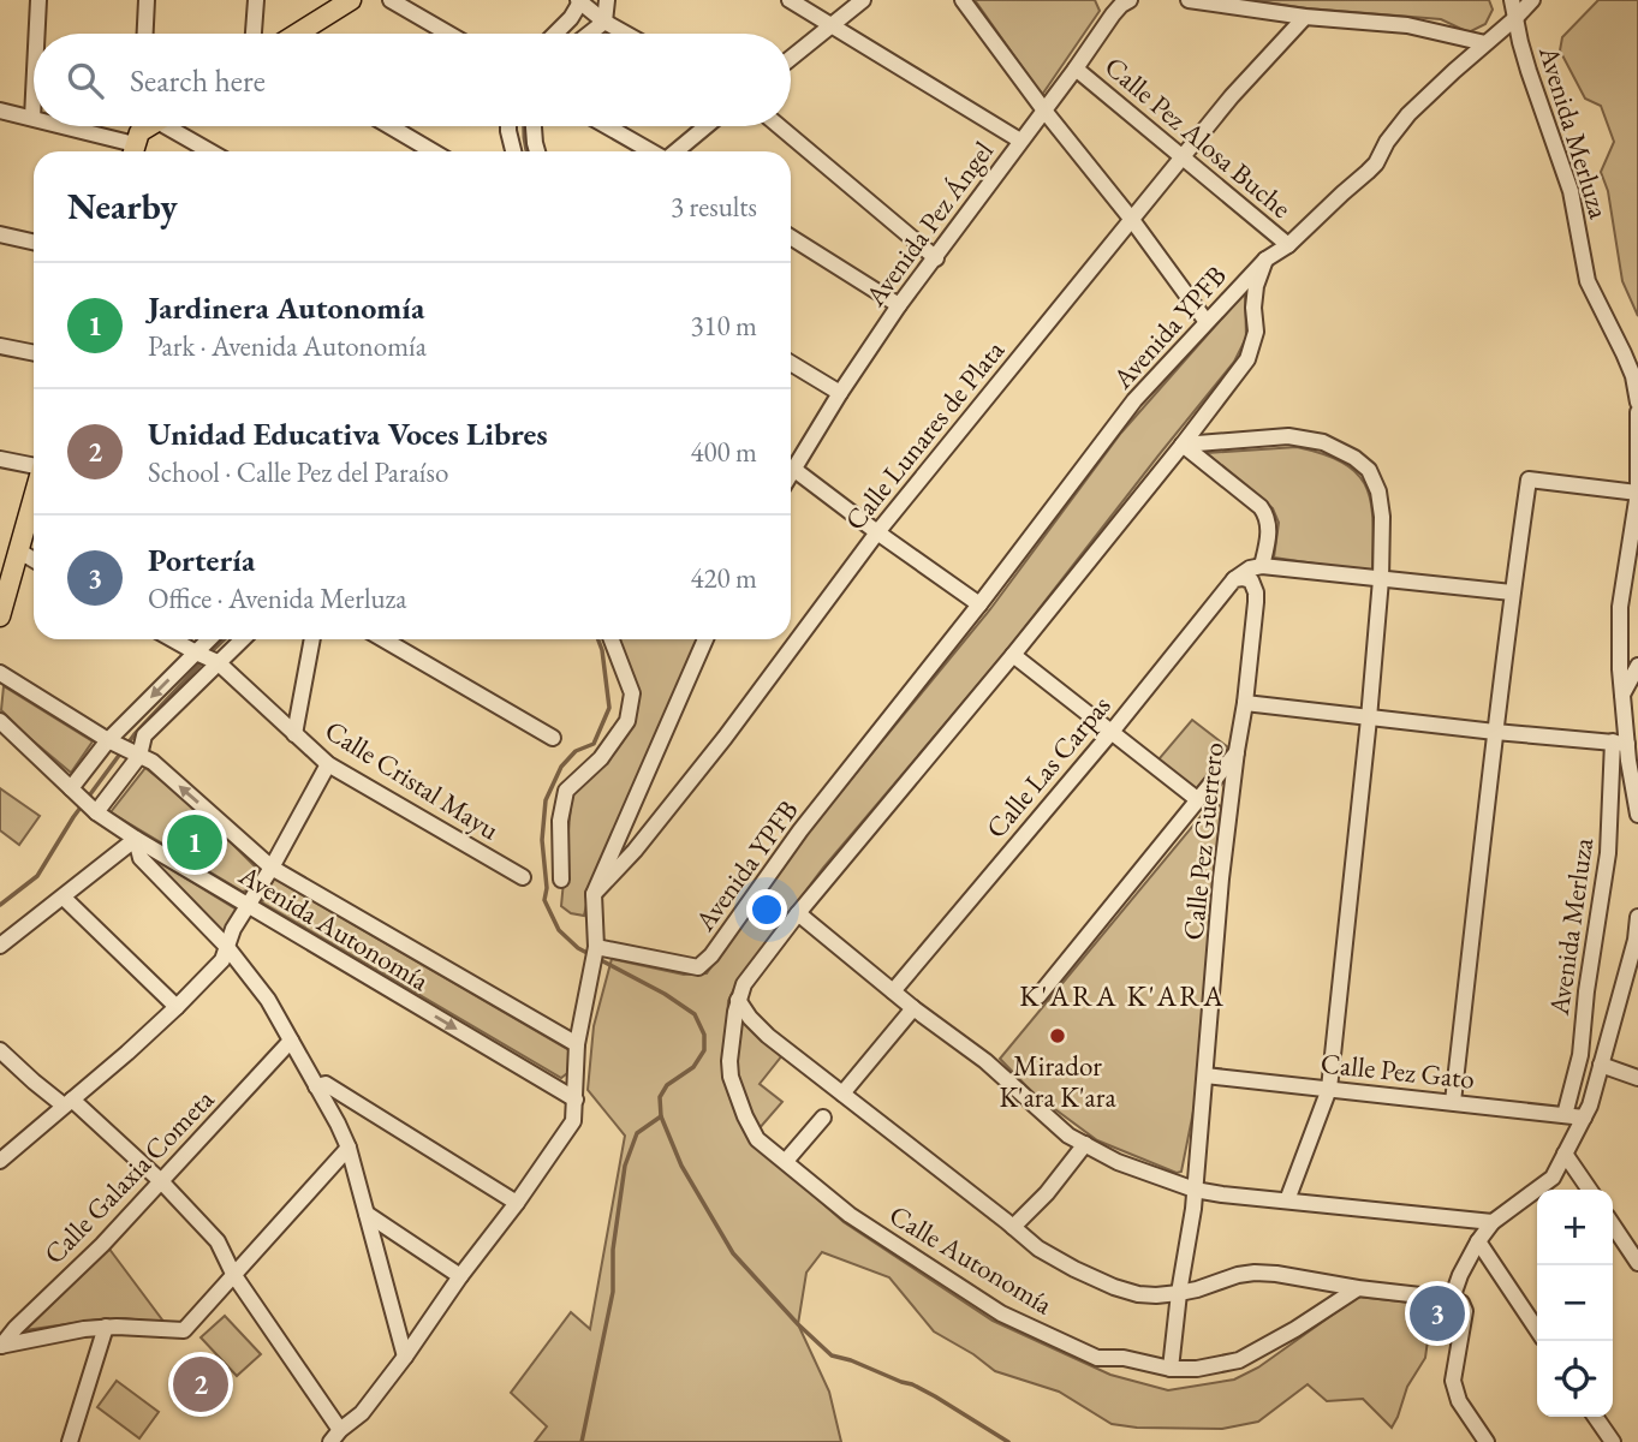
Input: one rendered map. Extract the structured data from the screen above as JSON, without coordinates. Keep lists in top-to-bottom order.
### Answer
{
  "streets": {
    "street": [
      "Avenida Merluza",
      "Calle Pez Alosa Buche",
      "Avenida Pez Ángel",
      "Avenida YPFB",
      "Calle Lunares de Plata",
      "Calle Las Carpas",
      "Calle Cristal Mayu",
      "Calle Pez Guerrero",
      "Avenida Autonomía",
      "Calle Pez Gato",
      "Calle Galaxia Cometa",
      "Calle Autonomía"
    ]
  },
  "crossings": [
    ["Avenida Merluza", "Avenida YPFB"],
    ["Avenida Merluza", "Calle Pez Gato"],
    ["Calle Pez Alosa Buche", "Avenida Pez Ángel"],
    ["Calle Pez Alosa Buche", "Avenida YPFB"],
    ["Calle Pez Alosa Buche", "Calle Lunares de Plata"],
    ["Avenida YPFB", "Calle Autonomía"],
    ["Calle Las Carpas", "Calle Pez Guerrero"],
    ["Calle Pez Guerrero", "Calle Pez Gato"],
    ["Calle Pez Guerrero", "Calle Autonomía"]
  ],
  "districts": ["K'ARA K'ARA"],
  "places": ["Mirador K'ara K'ara"],
  "page": {
    "search": "Search here",
    "heading": ["Nearby", "3 results"],
    "list": [
      {
        "mark": "1",
        "name": "Jardinera Autonomía",
        "note": "Park · Avenida Autonomía",
        "value": "310 m"
      },
      {
        "mark": "2",
        "name": "Unidad Educativa Voces Libres",
        "note": "School · Calle Pez del Paraíso",
        "value": "400 m"
      },
      {
        "mark": "3",
        "name": "Portería",
        "note": "Office · Avenida Merluza",
        "value": "420 m"
      }
    ],
    "pins": ["1", "3", "2"],
    "map_buttons": ["+", "−"]
  }
}
